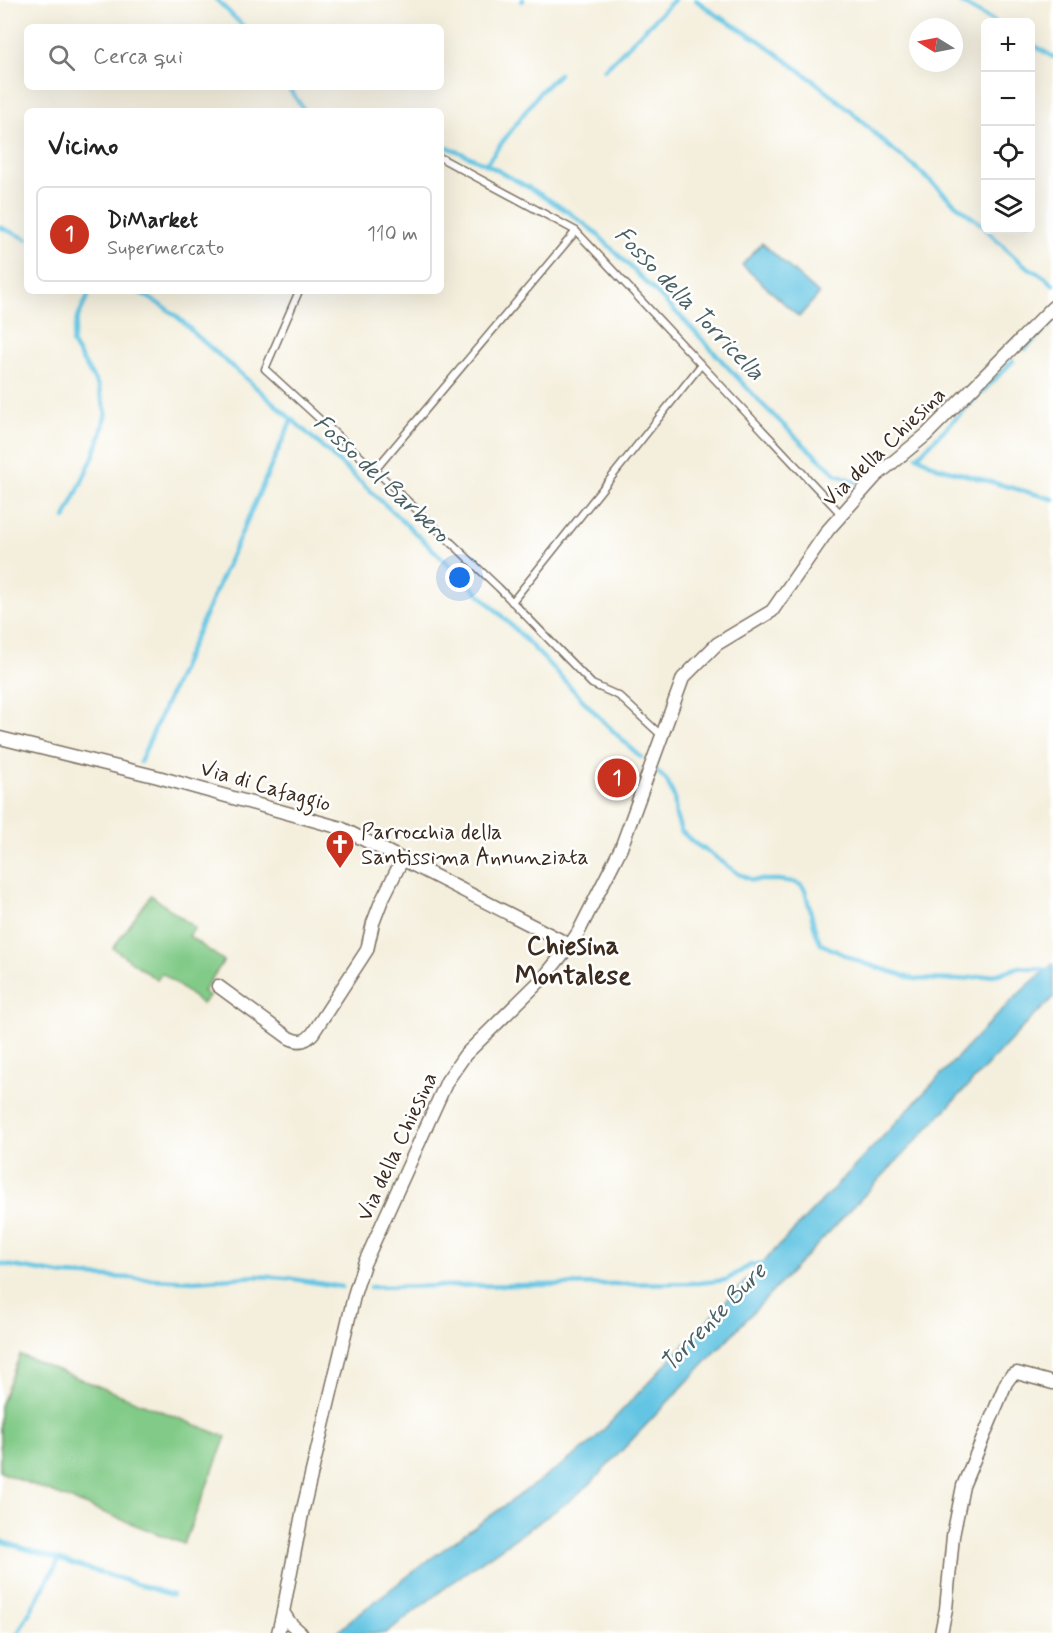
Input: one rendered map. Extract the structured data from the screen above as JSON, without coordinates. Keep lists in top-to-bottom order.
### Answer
{
  "streets": {
    "street": ["Via della Chiesina", "Via di Cafaggio"]
  },
  "crossings": [
    ["Via della Chiesina", "Via di Cafaggio"]
  ],
  "districts": ["Chiesina Montalese"],
  "water": ["Fosso della Torricella", "Fosso del Barbero", "Torrente Bure"],
  "places": {
    "church": ["Parrocchia della Santissima Annunziata"]
  },
  "north": "left",
  "page": {
    "map_buttons": ["+", "−"],
    "search": "Cerca qui",
    "heading": "Vicino",
    "list": [
      {
        "mark": "1",
        "name": "DiMarket",
        "note": "Supermercato",
        "value": "110 m"
      }
    ],
    "pins": "1"
  }
}
